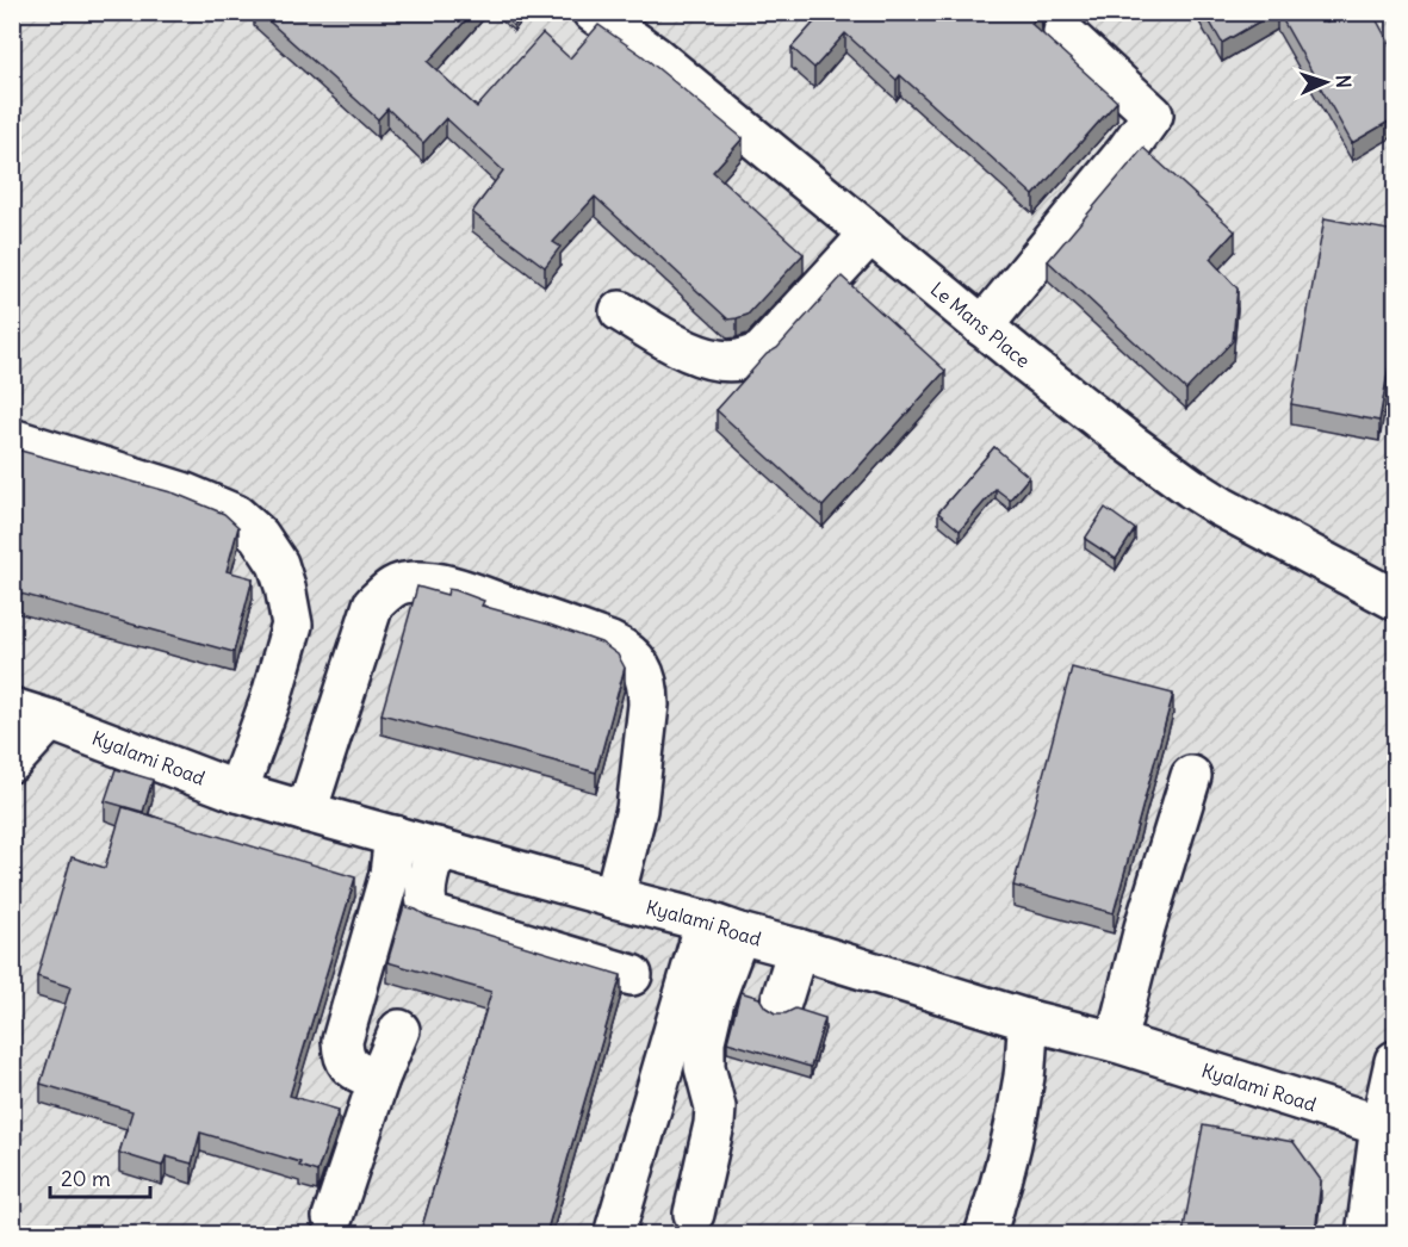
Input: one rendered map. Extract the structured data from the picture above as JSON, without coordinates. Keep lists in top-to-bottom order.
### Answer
{
  "streets": {
    "lane": ["Le Mans Place", "Kyalami Road"]
  },
  "scale_bar": "20 m",
  "north": "right"
}
